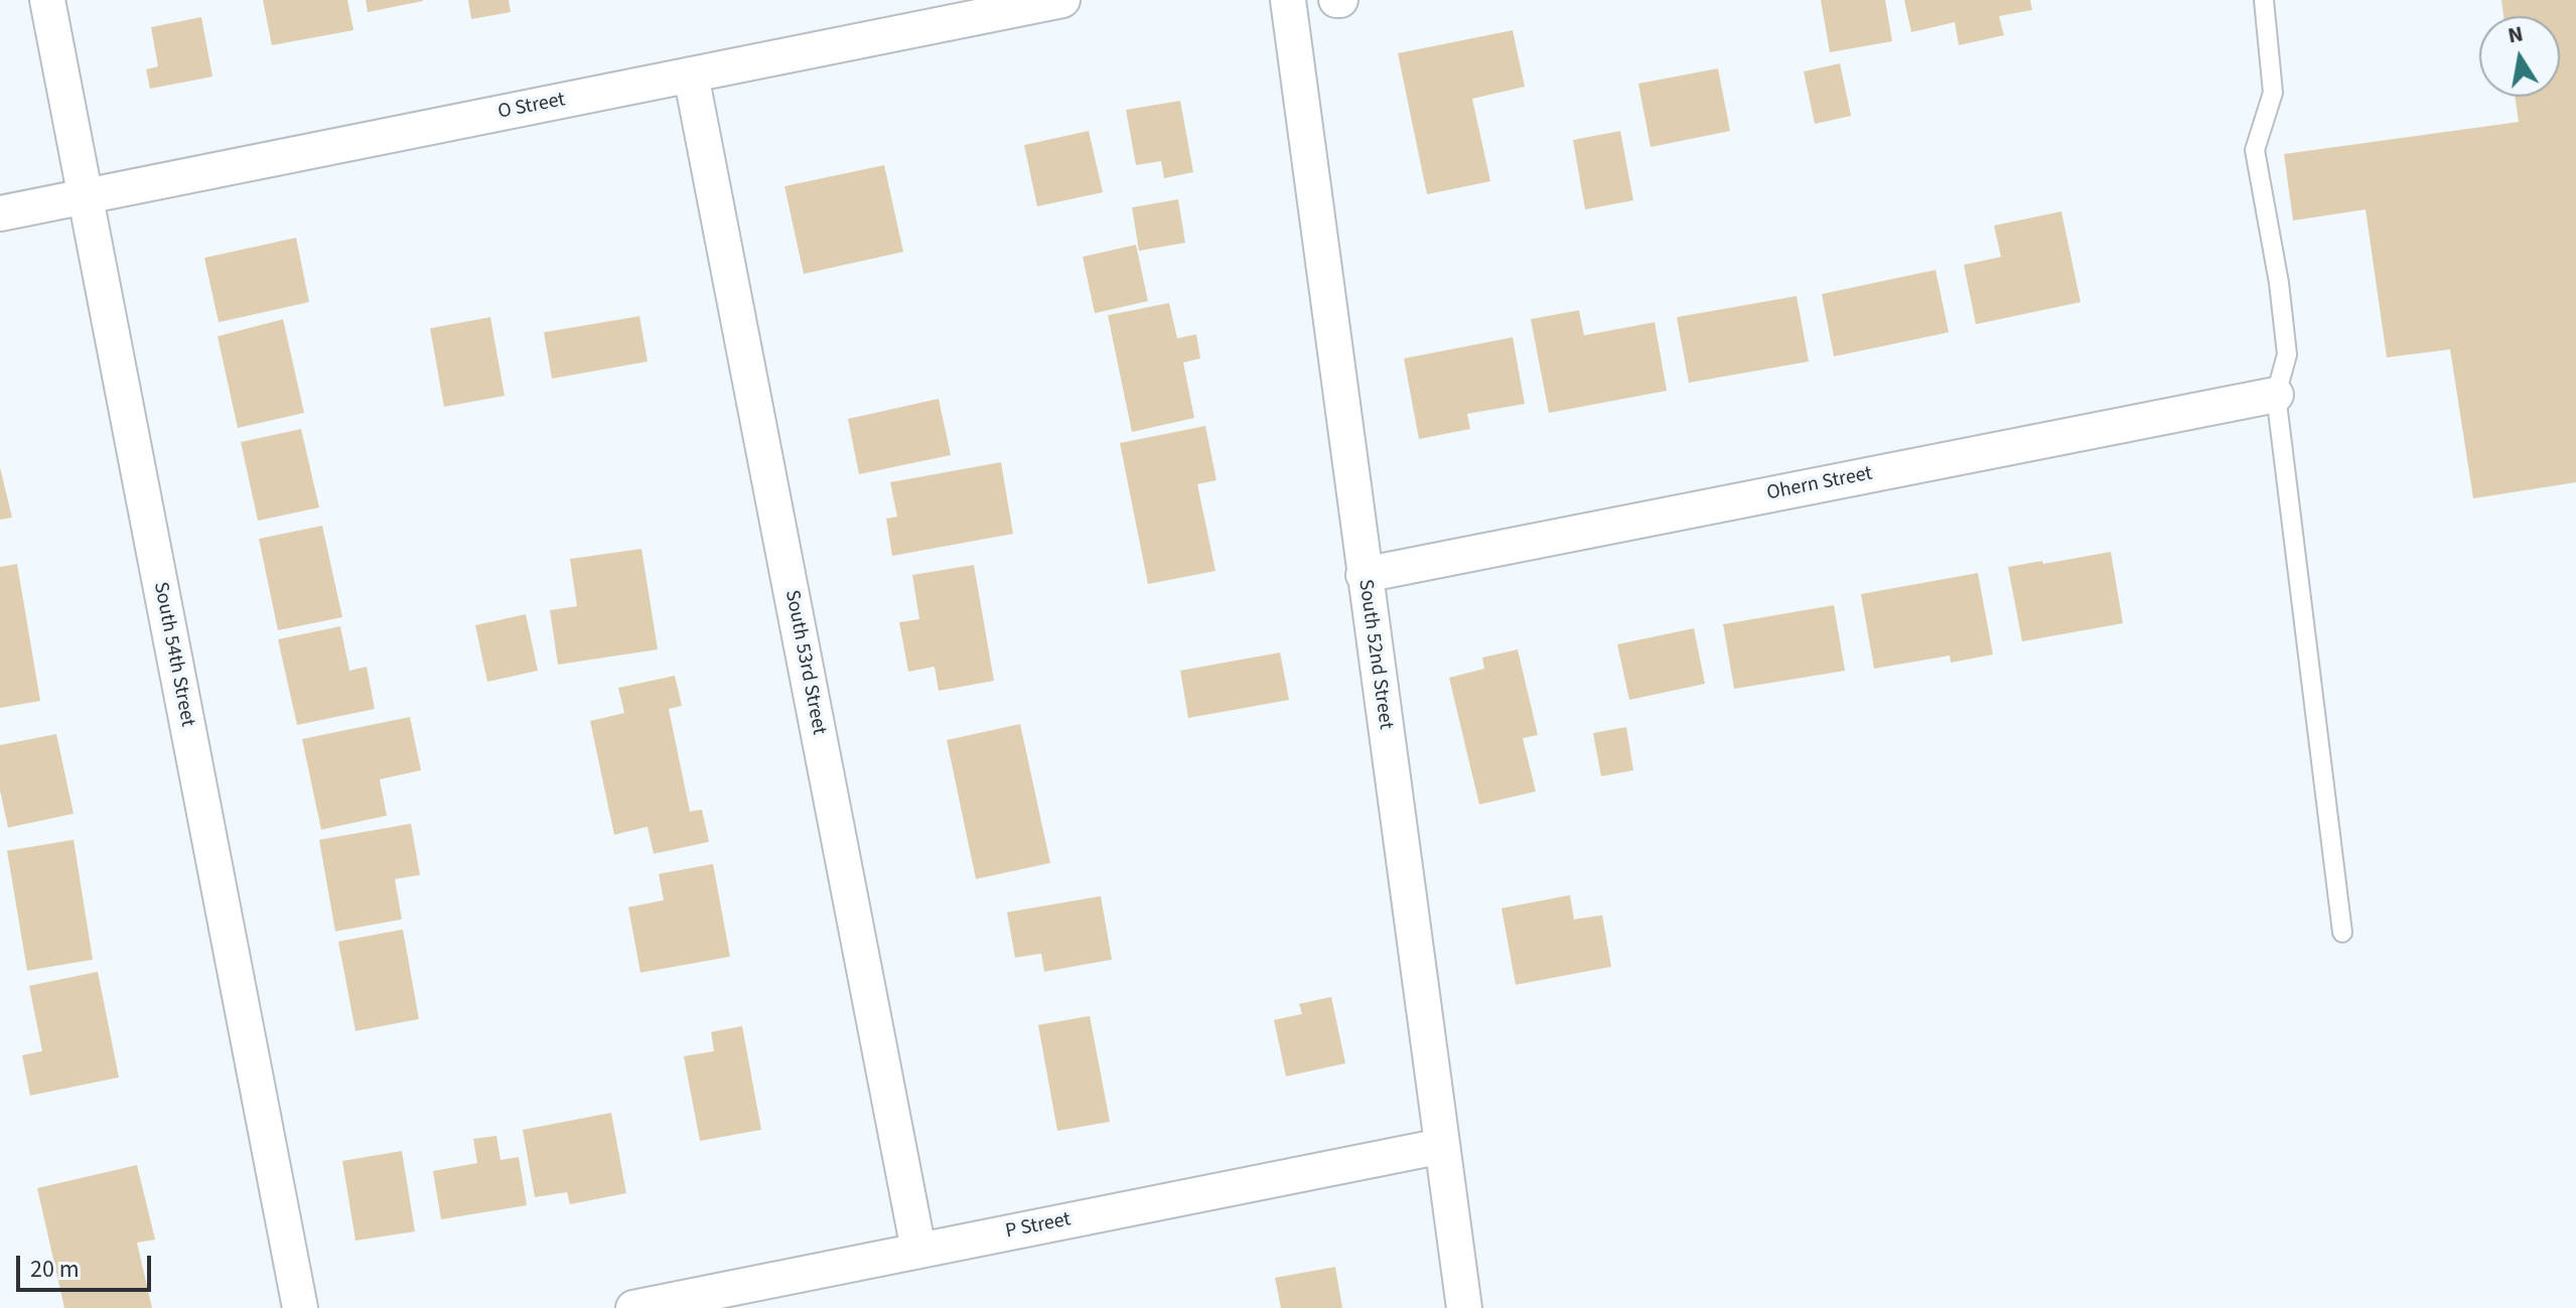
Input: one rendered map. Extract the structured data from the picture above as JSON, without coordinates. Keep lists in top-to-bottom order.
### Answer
{
  "streets": {
    "street": [
      "O Street",
      "Ohern Street",
      "South 54th Street",
      "South 52nd Street",
      "South 53rd Street",
      "P Street"
    ]
  },
  "crossings": [
    ["O Street", "South 54th Street"],
    ["O Street", "South 53rd Street"],
    ["Ohern Street", "South 52nd Street"],
    ["South 52nd Street", "P Street"],
    ["South 53rd Street", "P Street"]
  ],
  "scale_bar": "20 m",
  "north": "top"
}
